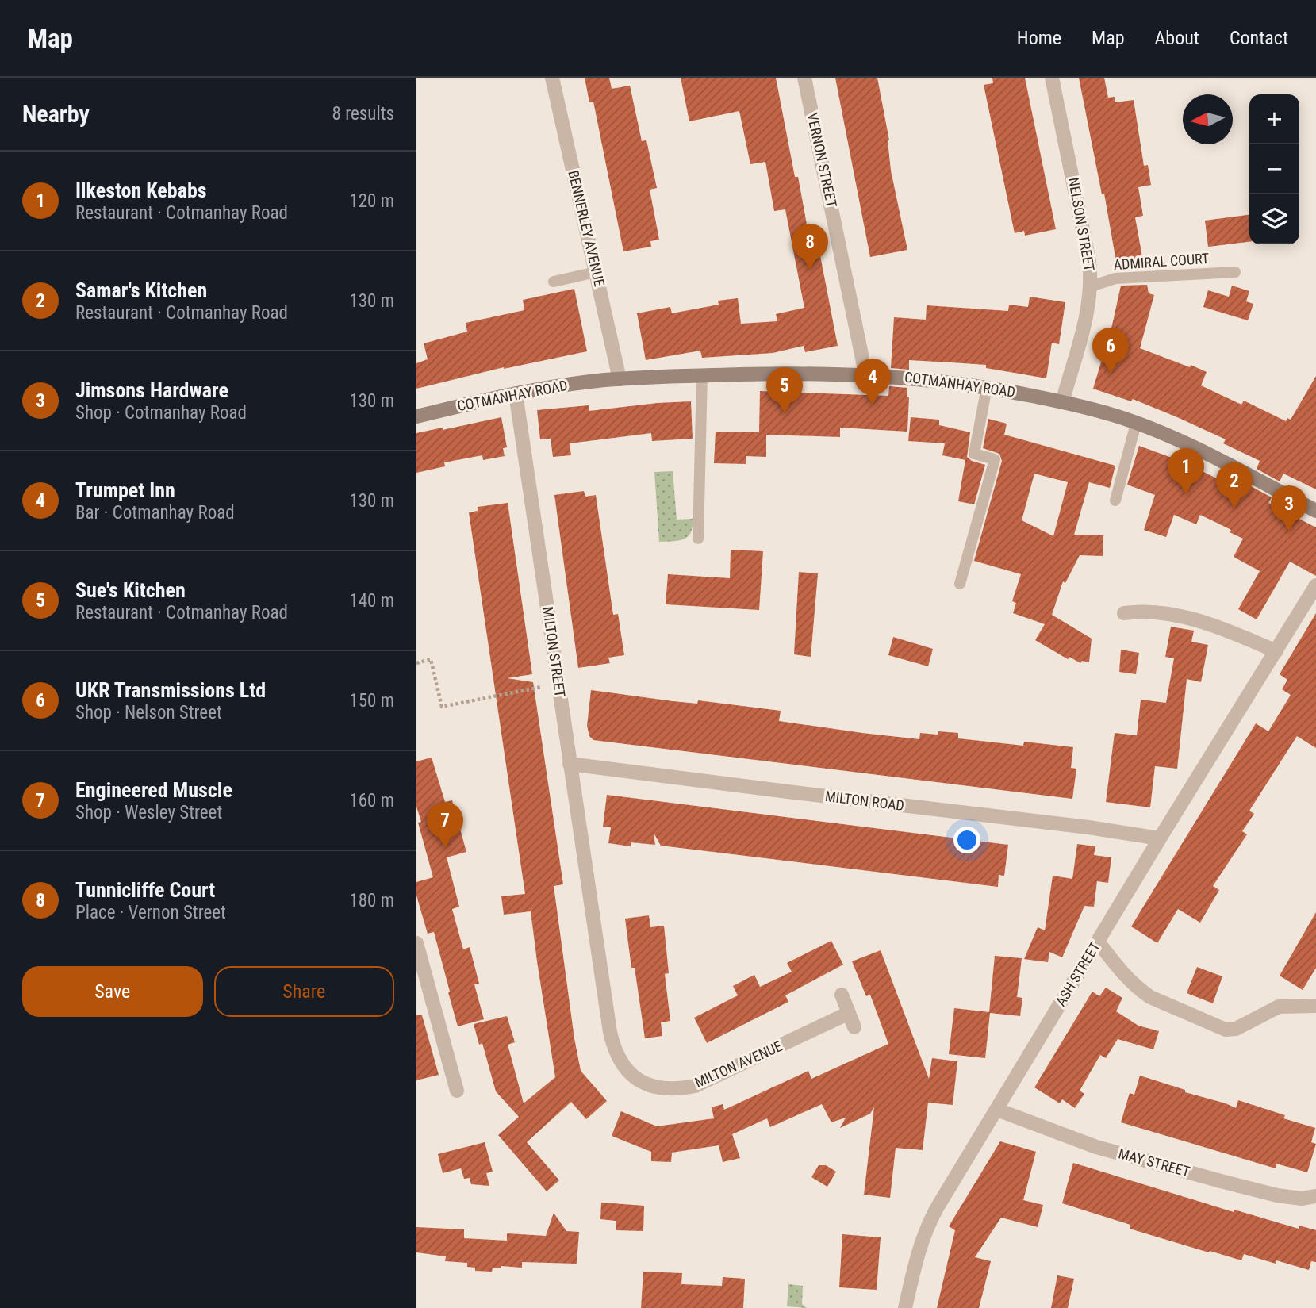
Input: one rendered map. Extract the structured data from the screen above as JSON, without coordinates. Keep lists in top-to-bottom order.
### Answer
{
  "streets": {
    "street": [
      "VERNON STREET",
      "NELSON STREET",
      "BENNERLEY AVENUE",
      "COTMANHAY ROAD",
      "MILTON STREET",
      "MILTON ROAD",
      "ASH STREET",
      "MILTON AVENUE",
      "MAY STREET"
    ],
    "lane": ["ADMIRAL COURT"]
  },
  "crossings": [
    ["VERNON STREET", "COTMANHAY ROAD"],
    ["NELSON STREET", "ADMIRAL COURT"],
    ["NELSON STREET", "COTMANHAY ROAD"],
    ["BENNERLEY AVENUE", "COTMANHAY ROAD"],
    ["COTMANHAY ROAD", "MILTON STREET"],
    ["MILTON STREET", "MILTON ROAD"],
    ["MILTON STREET", "MILTON AVENUE"],
    ["MILTON ROAD", "ASH STREET"],
    ["ASH STREET", "MAY STREET"]
  ],
  "north": "left",
  "page": {
    "header": "Map",
    "nav": [
      "Home",
      "Map",
      "About",
      "Contact"
    ],
    "heading": ["Nearby", "8 results"],
    "map_buttons": ["+", "−"],
    "list": [
      {
        "mark": "1",
        "name": "Ilkeston Kebabs",
        "note": "Restaurant · Cotmanhay Road",
        "value": "120 m"
      },
      {
        "mark": "2",
        "name": "Samar's Kitchen",
        "note": "Restaurant · Cotmanhay Road",
        "value": "130 m"
      },
      {
        "mark": "3",
        "name": "Jimsons Hardware",
        "note": "Shop · Cotmanhay Road",
        "value": "130 m"
      },
      {
        "mark": "4",
        "name": "Trumpet Inn",
        "note": "Bar · Cotmanhay Road",
        "value": "130 m"
      },
      {
        "mark": "5",
        "name": "Sue's Kitchen",
        "note": "Restaurant · Cotmanhay Road",
        "value": "140 m"
      },
      {
        "mark": "6",
        "name": "UKR Transmissions Ltd",
        "note": "Shop · Nelson Street",
        "value": "150 m"
      },
      {
        "mark": "7",
        "name": "Engineered Muscle",
        "note": "Shop · Wesley Street",
        "value": "160 m"
      },
      {
        "mark": "8",
        "name": "Tunnicliffe Court",
        "note": "Place · Vernon Street",
        "value": "180 m"
      }
    ],
    "pins": [
      "8",
      "6",
      "4",
      "5",
      "1",
      "2",
      "3",
      "7"
    ],
    "buttons": ["Save", "Share"]
  }
}
